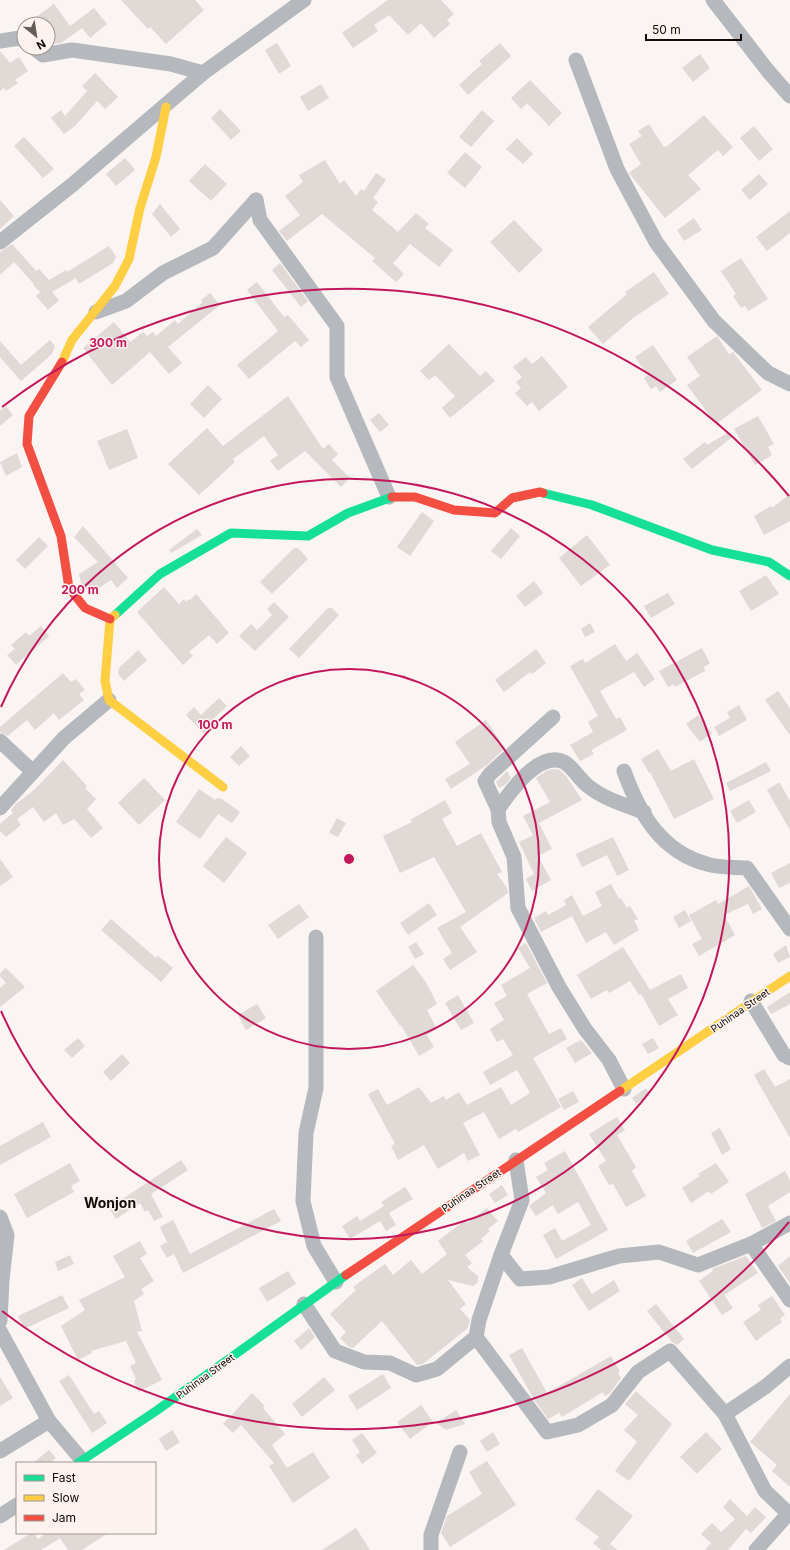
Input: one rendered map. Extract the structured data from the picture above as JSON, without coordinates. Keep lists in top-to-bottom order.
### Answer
{
  "streets": {
    "street": ["Puhinaa Street"]
  },
  "districts": ["Wonjon"],
  "legend": ["Fast", "Slow", "Jam"],
  "scale_bar": "50 m",
  "north": "bottom right",
  "rings": ["300 m", "200 m", "100 m"]
}
